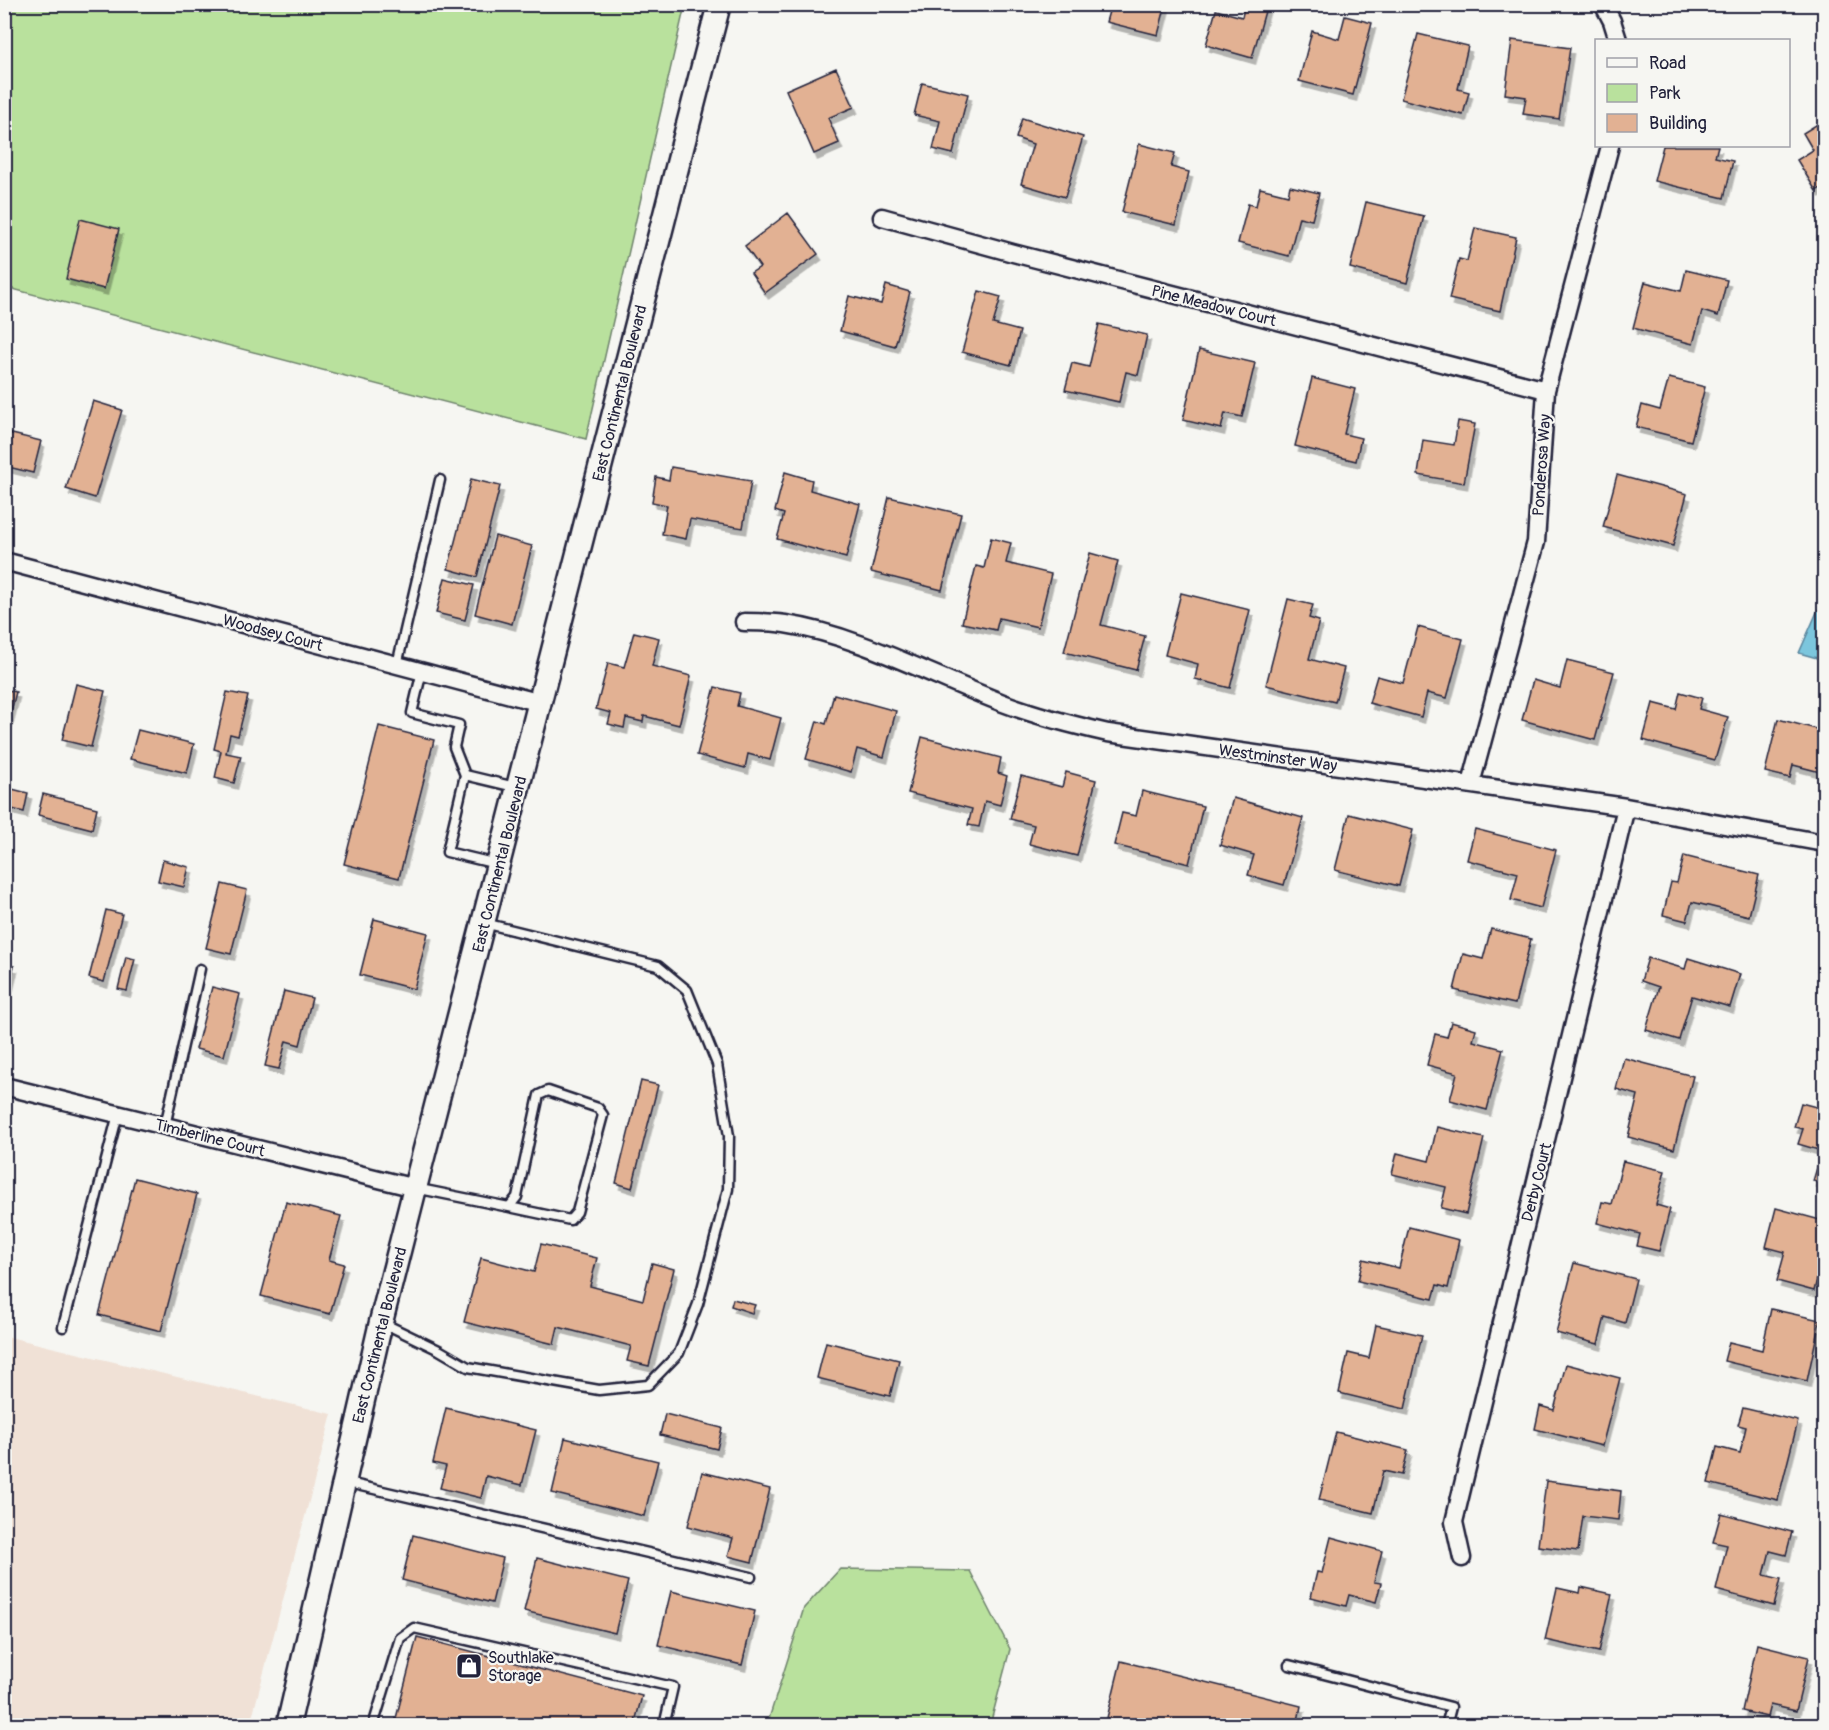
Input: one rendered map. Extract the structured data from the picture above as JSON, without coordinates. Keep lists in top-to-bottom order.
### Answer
{
  "streets": {
    "main road": ["East Continental Boulevard"],
    "street": [
      "Pine Meadow Court",
      "Ponderosa Way",
      "Woodsey Court",
      "Westminster Way",
      "Timberline Court",
      "Derby Court"
    ]
  },
  "crossings": [
    ["Pine Meadow Court", "Ponderosa Way"],
    ["East Continental Boulevard", "Woodsey Court"],
    ["East Continental Boulevard", "Timberline Court"],
    ["Ponderosa Way", "Westminster Way"],
    ["Westminster Way", "Derby Court"]
  ],
  "places": {
    "shop": ["Southlake Storage"]
  },
  "legend": ["Road", "Park", "Building"]
}
